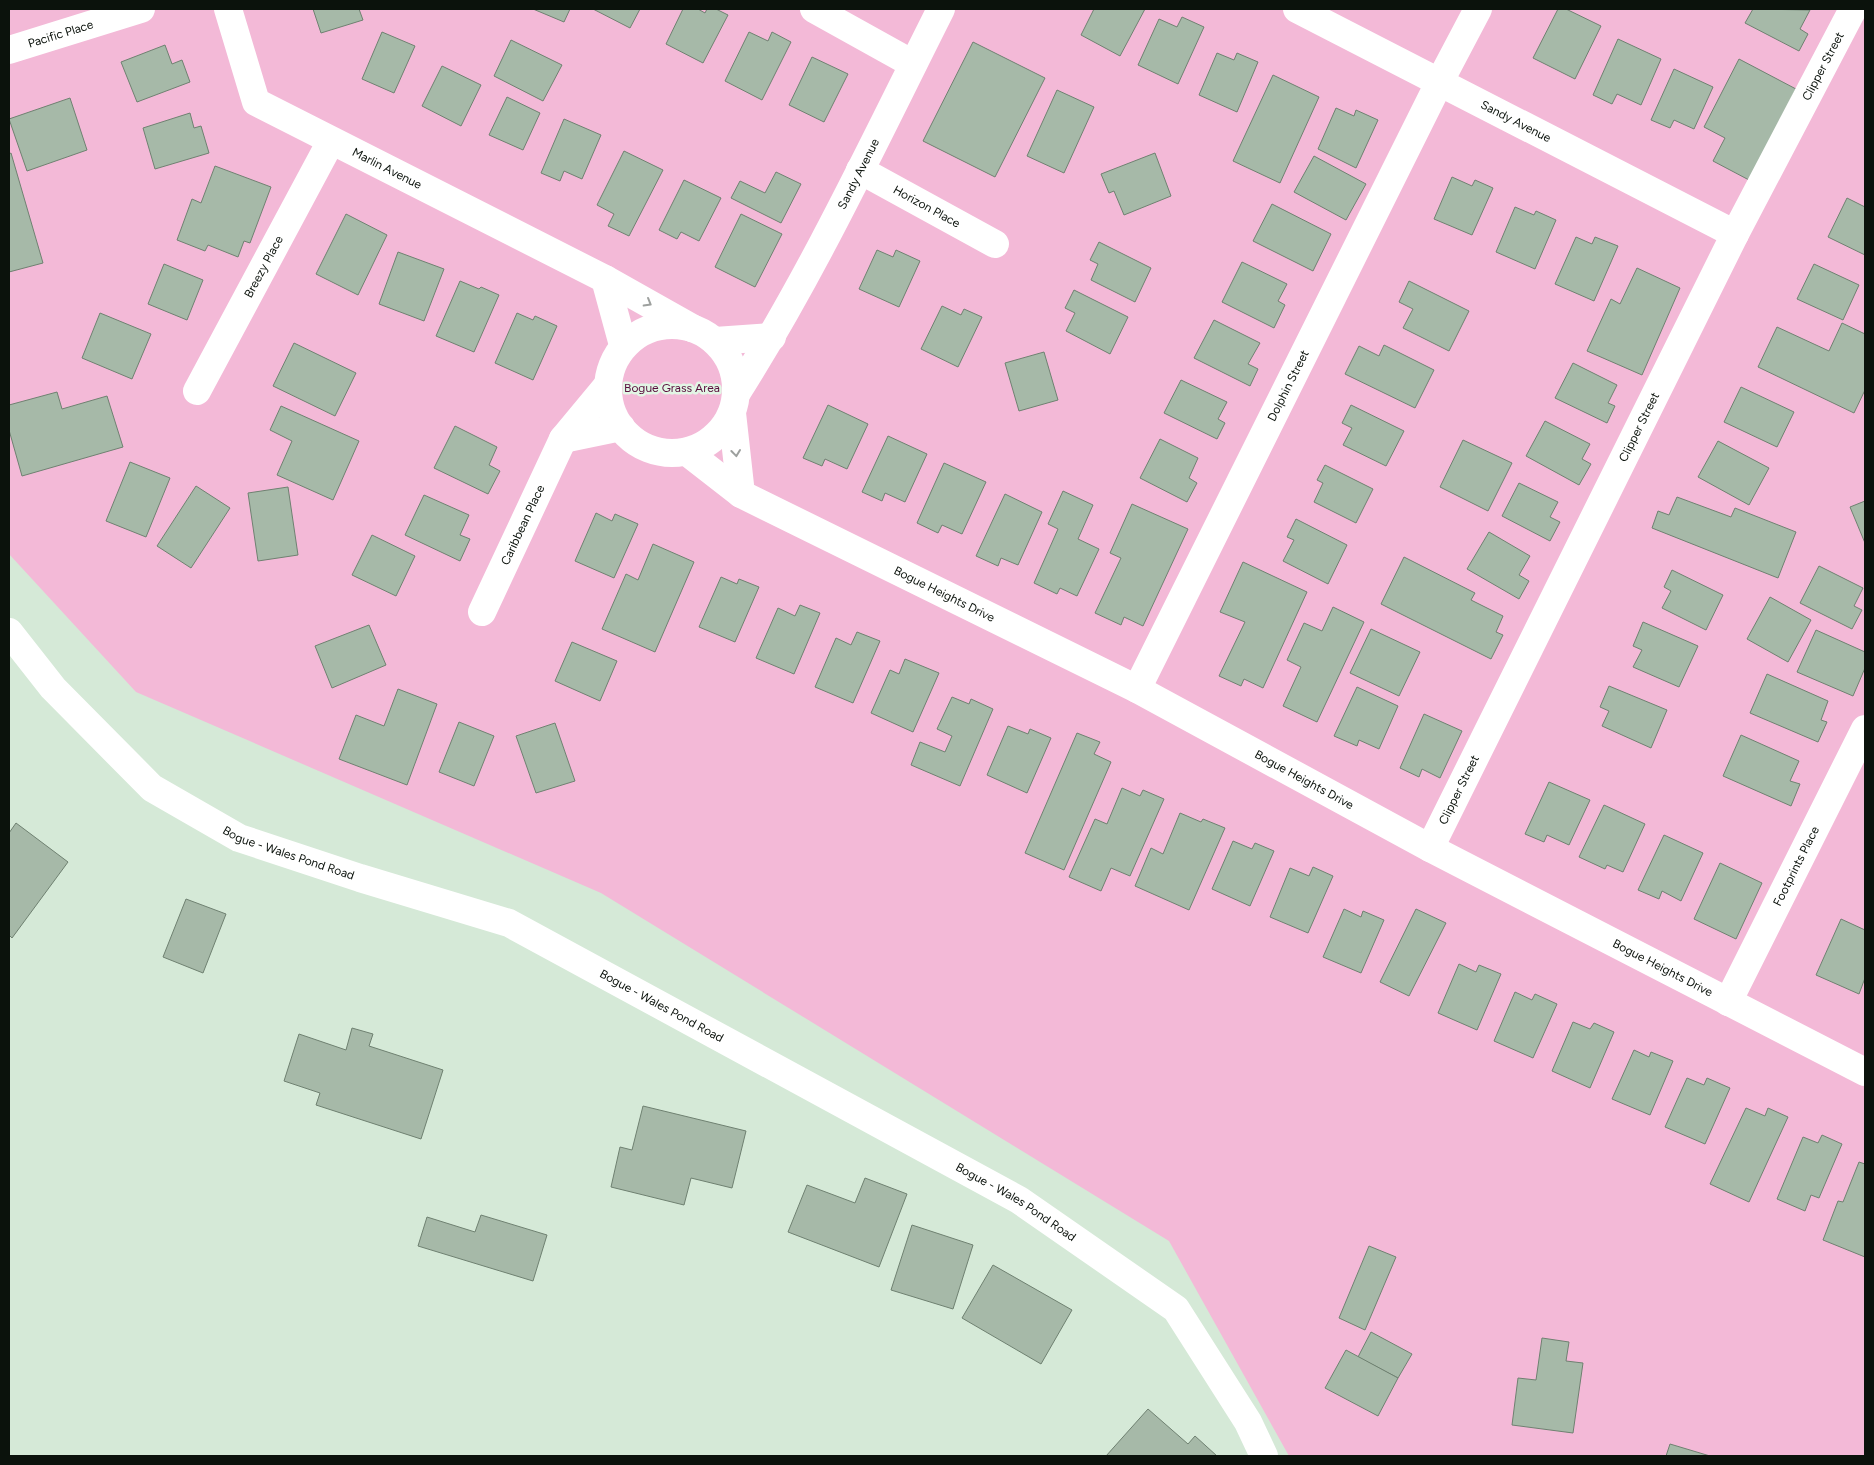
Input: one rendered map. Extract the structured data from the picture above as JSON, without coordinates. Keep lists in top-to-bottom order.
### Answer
{
  "streets": {
    "street": [
      "Pacific Place",
      "Clipper Street",
      "Sandy Avenue",
      "Marlin Avenue",
      "Horizon Place",
      "Breezy Place",
      "Dolphin Street",
      "Caribbean Place",
      "Bogue Heights Drive",
      "Bogue - Wales Pond Road",
      "Footprints Place"
    ]
  },
  "crossings": [
    ["Clipper Street", "Sandy Avenue"],
    ["Clipper Street", "Bogue Heights Drive"],
    ["Sandy Avenue", "Marlin Avenue"],
    ["Sandy Avenue", "Horizon Place"],
    ["Sandy Avenue", "Dolphin Street"],
    ["Sandy Avenue", "Caribbean Place"],
    ["Sandy Avenue", "Bogue Heights Drive"],
    ["Marlin Avenue", "Breezy Place"],
    ["Marlin Avenue", "Caribbean Place"],
    ["Marlin Avenue", "Bogue Heights Drive"],
    ["Dolphin Street", "Bogue Heights Drive"],
    ["Caribbean Place", "Bogue Heights Drive"],
    ["Bogue Heights Drive", "Footprints Place"]
  ],
  "parks": ["Bogue Grass Area"]
}
